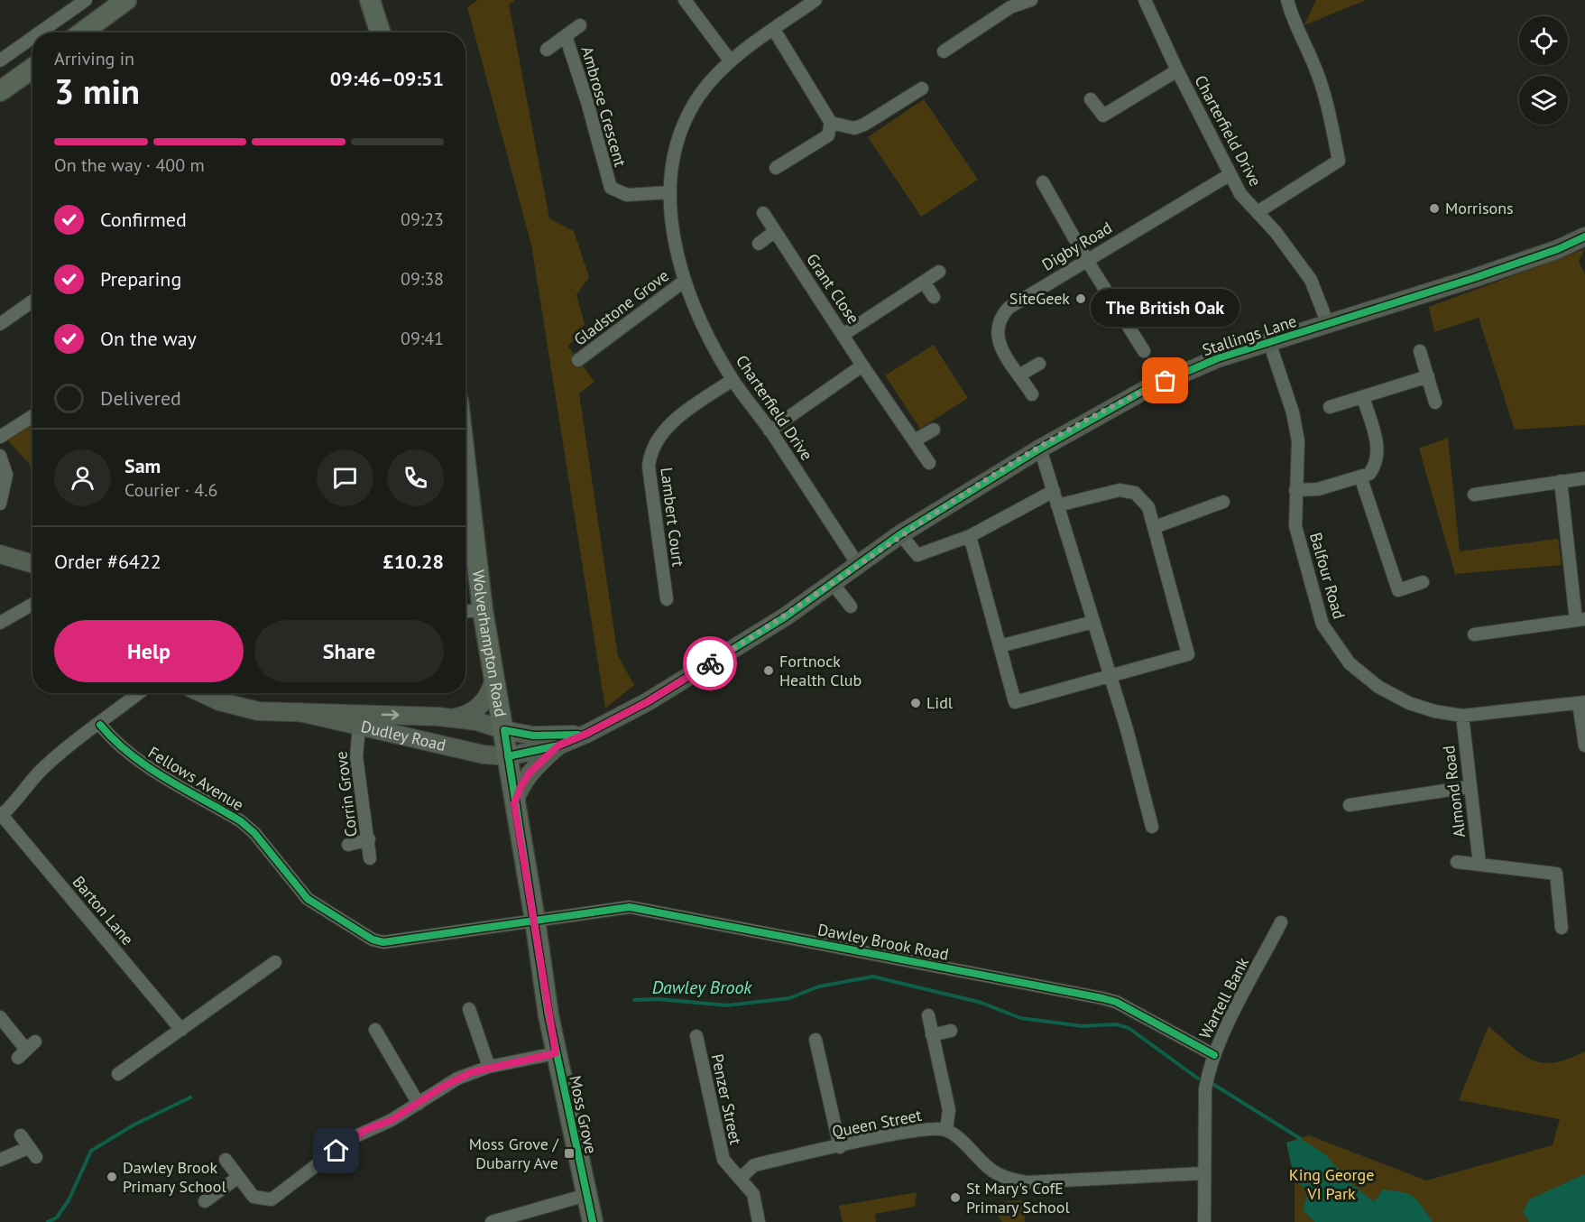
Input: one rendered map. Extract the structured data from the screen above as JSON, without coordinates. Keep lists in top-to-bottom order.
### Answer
{
  "streets": {
    "highway": ["Wolverhampton Road", "Moss Grove"],
    "main road": ["Stallings Lane", "Dudley Road"],
    "street": [
      "Ambrose Crescent",
      "Charterfield Drive",
      "Digby Road",
      "Grant Close",
      "Gladstone Grove",
      "Lambert Court",
      "Balfour Road",
      "Fellows Avenue",
      "Almond Road",
      "Corrin Grove",
      "Barton Lane",
      "Dawley Brook Road",
      "Wartell Bank",
      "Penzer Street",
      "Queen Street"
    ]
  },
  "crossings": [
    ["Ambrose Crescent", "Charterfield Drive"],
    ["Charterfield Drive", "Digby Road"],
    ["Charterfield Drive", "Gladstone Grove"],
    ["Charterfield Drive", "Stallings Lane"],
    ["Charterfield Drive", "Lambert Court"],
    ["Stallings Lane", "Balfour Road"],
    ["Stallings Lane", "Wolverhampton Road"],
    ["Stallings Lane", "Dudley Road"],
    ["Stallings Lane", "Moss Grove"],
    ["Balfour Road", "Almond Road"],
    ["Wolverhampton Road", "Dudley Road"],
    ["Wolverhampton Road", "Moss Grove"],
    ["Dudley Road", "Corrin Grove"],
    ["Dudley Road", "Moss Grove"],
    ["Fellows Avenue", "Dawley Brook Road"],
    ["Fellows Avenue", "Moss Grove"],
    ["Dawley Brook Road", "Wartell Bank"],
    ["Dawley Brook Road", "Moss Grove"],
    ["Wartell Bank", "Queen Street"],
    ["Penzer Street", "Queen Street"]
  ],
  "water": ["Dawley Brook"],
  "parks": ["King George VI Park"],
  "places": {
    "other": [
      "Morrisons",
      "SiteGeek",
      "The British Oak",
      "Fortnock Health Club",
      "Lidl",
      "Dawley Brook Primary School",
      "St Mary's CofE Primary School"
    ],
    "transit": ["Moss Grove / Dubarry Ave"]
  },
  "page": {
    "heading": ["3 min", "Arriving in", "09:46–09:51"],
    "panel": [
      "Sam",
      "Courier · 4.6",
      "Order #6422",
      "£10.28"
    ],
    "bar": "On the way · 400 m",
    "list": [
      ["Confirmed", "09:23"],
      ["Preparing", "09:38"],
      ["On the way", "09:41"],
      "Delivered"
    ],
    "bubble": "The British Oak",
    "buttons": ["Help", "Share"]
  }
}
